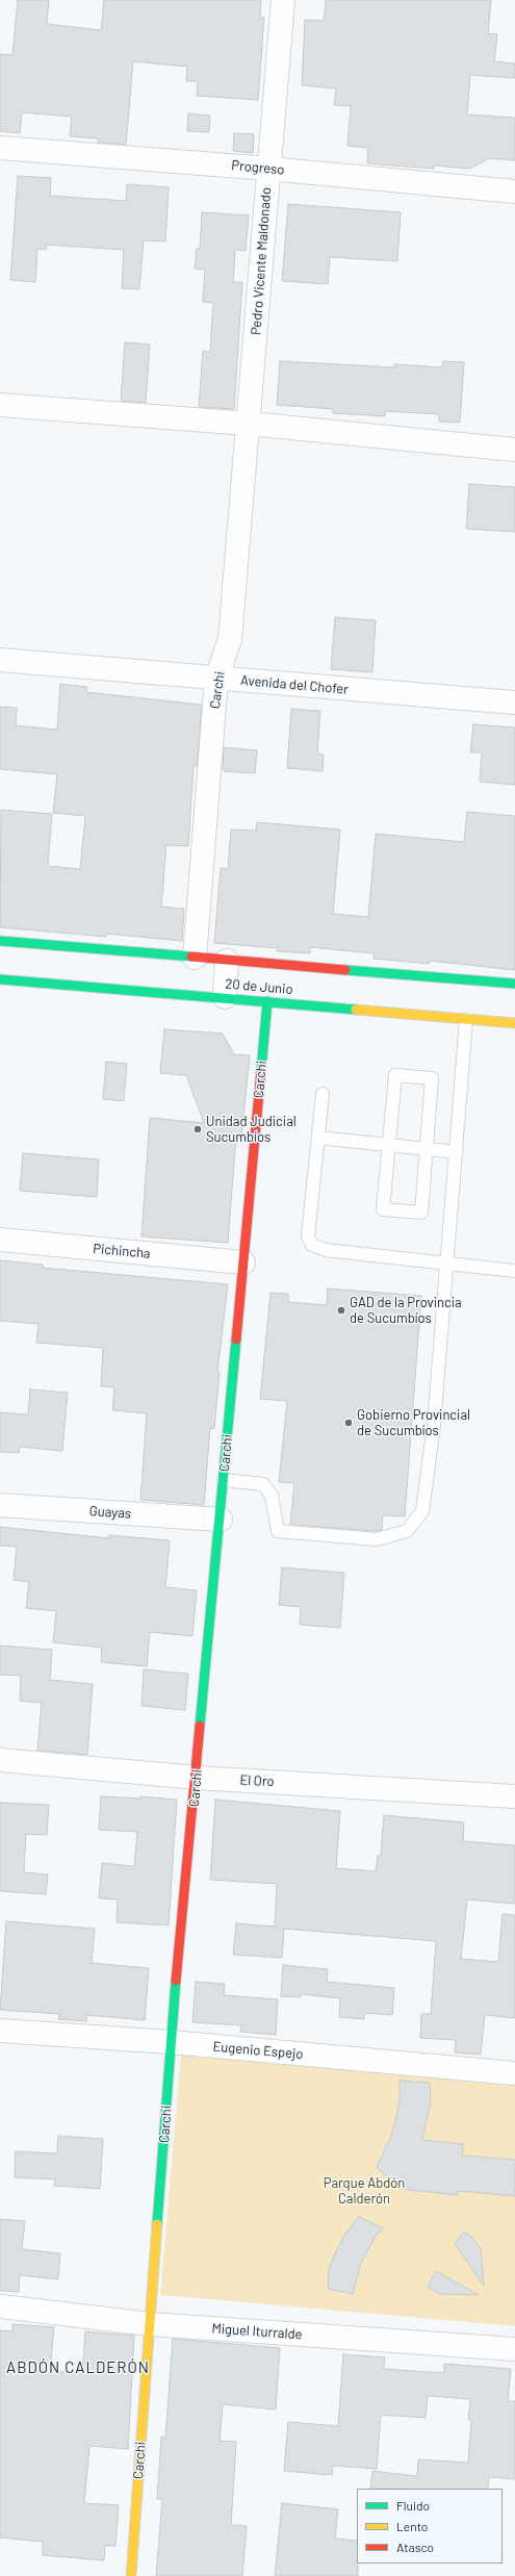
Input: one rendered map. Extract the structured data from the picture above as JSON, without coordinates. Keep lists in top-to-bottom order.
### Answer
{
  "streets": {
    "street": [
      "Progreso",
      "Pedro Vicente Maldonado",
      "Avenida del Chofer",
      "Carchi",
      "20 de Junio",
      "Pichincha",
      "Guayas",
      "El Oro",
      "Eugenio Espejo",
      "Miguel Iturralde"
    ]
  },
  "crossings": [
    ["Progreso", "Pedro Vicente Maldonado"],
    ["Pedro Vicente Maldonado", "Carchi"],
    ["Avenida del Chofer", "Carchi"],
    ["Carchi", "20 de Junio"],
    ["Carchi", "Pichincha"],
    ["Carchi", "Guayas"],
    ["Carchi", "El Oro"],
    ["Carchi", "Eugenio Espejo"],
    ["Carchi", "Miguel Iturralde"]
  ],
  "districts": ["ABDÓN CALDERÓN"],
  "parks": ["Parque Abdón Calderón"],
  "places": ["Unidad Judicial Sucumbíos", "GAD de la Provincia de Sucumbíos", "Gobierno Provincial de Sucumbíos"],
  "legend": ["Fluido", "Lento", "Atasco"]
}
